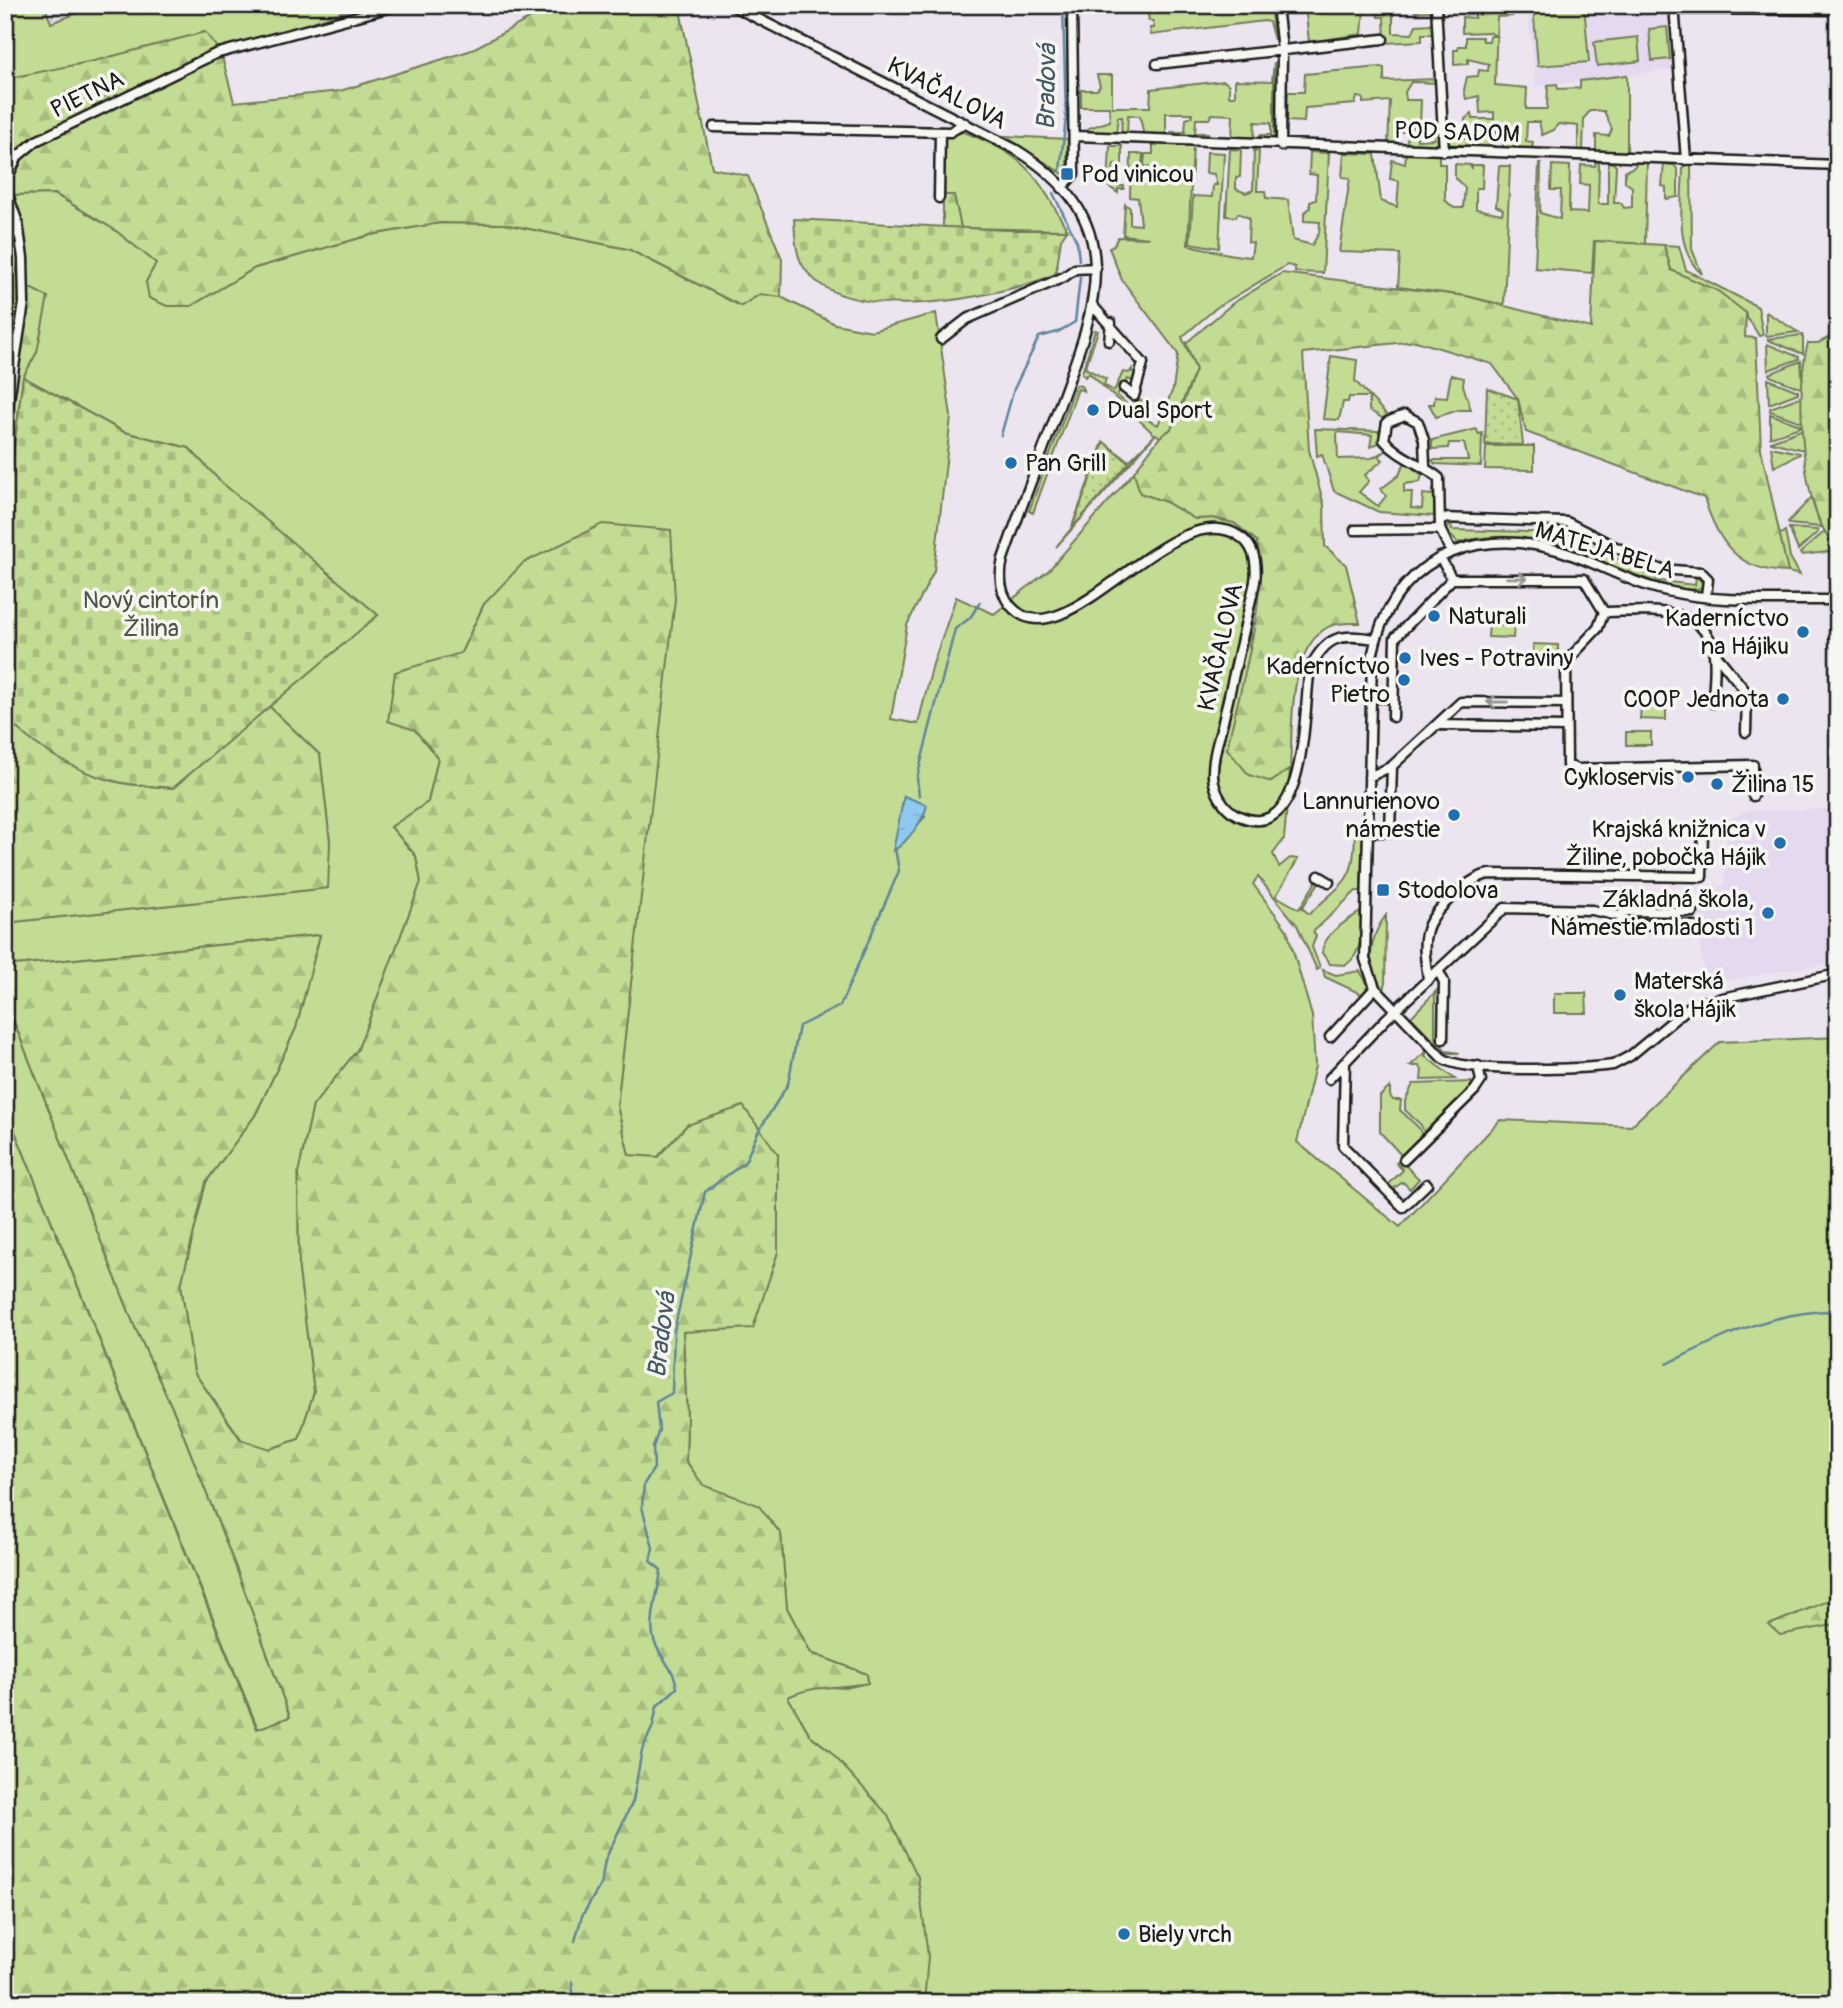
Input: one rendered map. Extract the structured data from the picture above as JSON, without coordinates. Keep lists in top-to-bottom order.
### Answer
{
  "streets": {
    "street": [
      "KVAČALOVA",
      "PIETNA",
      "POD SADOM",
      "MATEJA BELA"
    ]
  },
  "crossings": [
    ["KVAČALOVA", "MATEJA BELA"]
  ],
  "water": ["Bradová"],
  "parks": ["Nový cintorín Žilina"],
  "places": {
    "transit": ["Pod vinicou", "Stodolova"],
    "other": [
      "Dual Sport",
      "Pan Grill",
      "Naturali",
      "Kaderníctvo na Hájiku",
      "Ives - Potraviny",
      "Kaderníctvo Pietro",
      "COOP Jednota",
      "Cykloservis",
      "Žilina 15",
      "Lannurienovo námestie",
      "Krajská knižnica v Žiline, pobočka Hájik",
      "Základná škola, Námestie mladosti 1",
      "Materská škola Hájik",
      "Biely vrch"
    ]
  }
}
